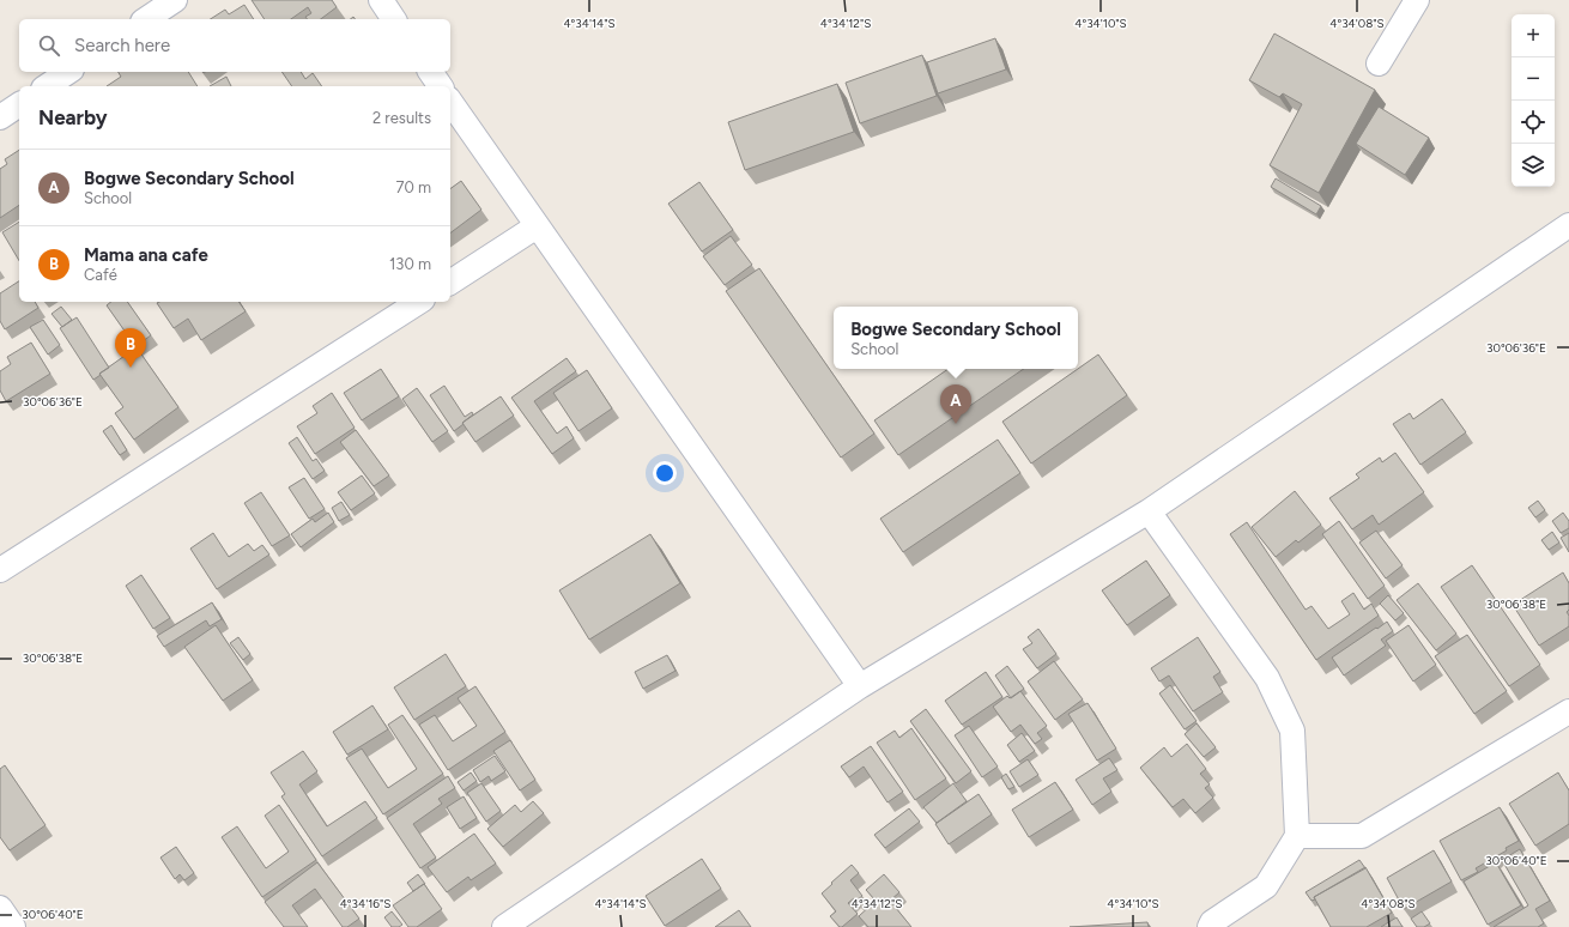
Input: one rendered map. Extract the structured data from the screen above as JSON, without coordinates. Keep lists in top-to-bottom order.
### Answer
{
  "page": {
    "map_buttons": ["+", "−"],
    "search": "Search here",
    "heading": ["Nearby", "2 results"],
    "list": [
      {
        "mark": "A",
        "name": "Bogwe Secondary School",
        "note": "School",
        "value": "70 m"
      },
      {
        "mark": "B",
        "name": "Mama ana cafe",
        "note": "Café",
        "value": "130 m"
      }
    ],
    "popup": ["Bogwe Secondary School", "School"],
    "pins": ["B", "A"]
  },
  "coordinates": [
    "4°34'14\"S",
    "4°34'12\"S",
    "4°34'10\"S",
    "4°34'08\"S",
    "30°06'36\"E",
    "30°06'38\"E",
    "30°06'40\"E",
    "4°34'16\"S"
  ]
}
